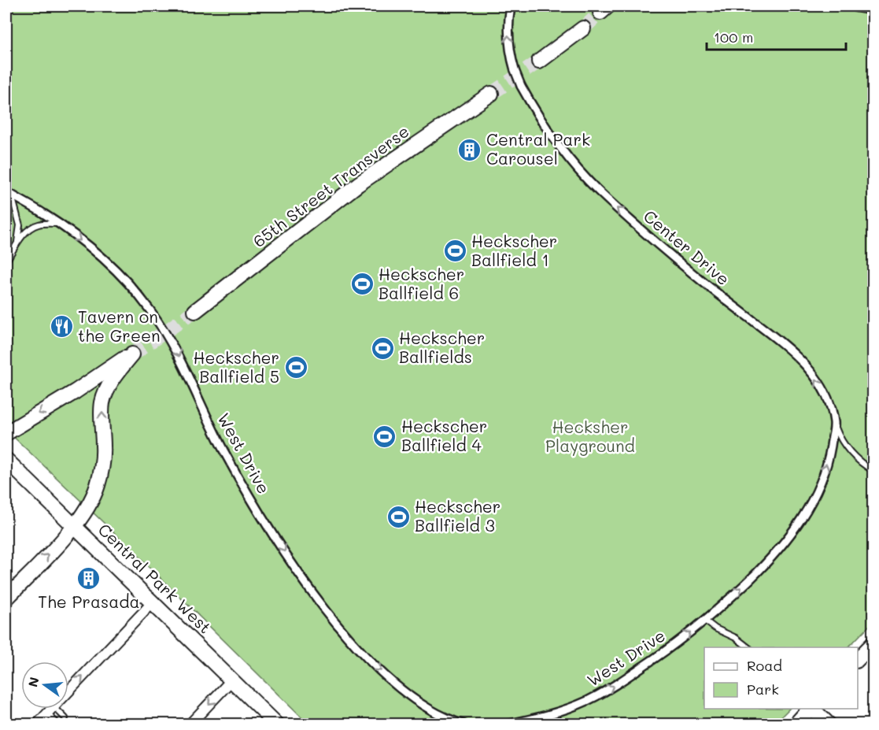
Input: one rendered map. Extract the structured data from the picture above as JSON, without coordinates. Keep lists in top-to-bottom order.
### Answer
{
  "streets": {
    "main road": ["65th Street Transverse", "Central Park West"],
    "street": ["Center Drive", "West Drive"]
  },
  "crossings": [
    ["Center Drive", "West Drive"]
  ],
  "one_way": ["Center Drive", "West Drive"],
  "parks": ["Hecksher Playground"],
  "places": {
    "building": ["Central Park Carousel", "The Prasada"],
    "sports": [
      "Heckscher Ballfield 1",
      "Heckscher Ballfield 6",
      "Heckscher Ballfields",
      "Heckscher Ballfield 5",
      "Heckscher Ballfield 4",
      "Heckscher Ballfield 3"
    ],
    "restaurant": ["Tavern on the Green"]
  },
  "legend": ["Road", "Park"],
  "scale_bar": "100 m",
  "north": "left"
}
